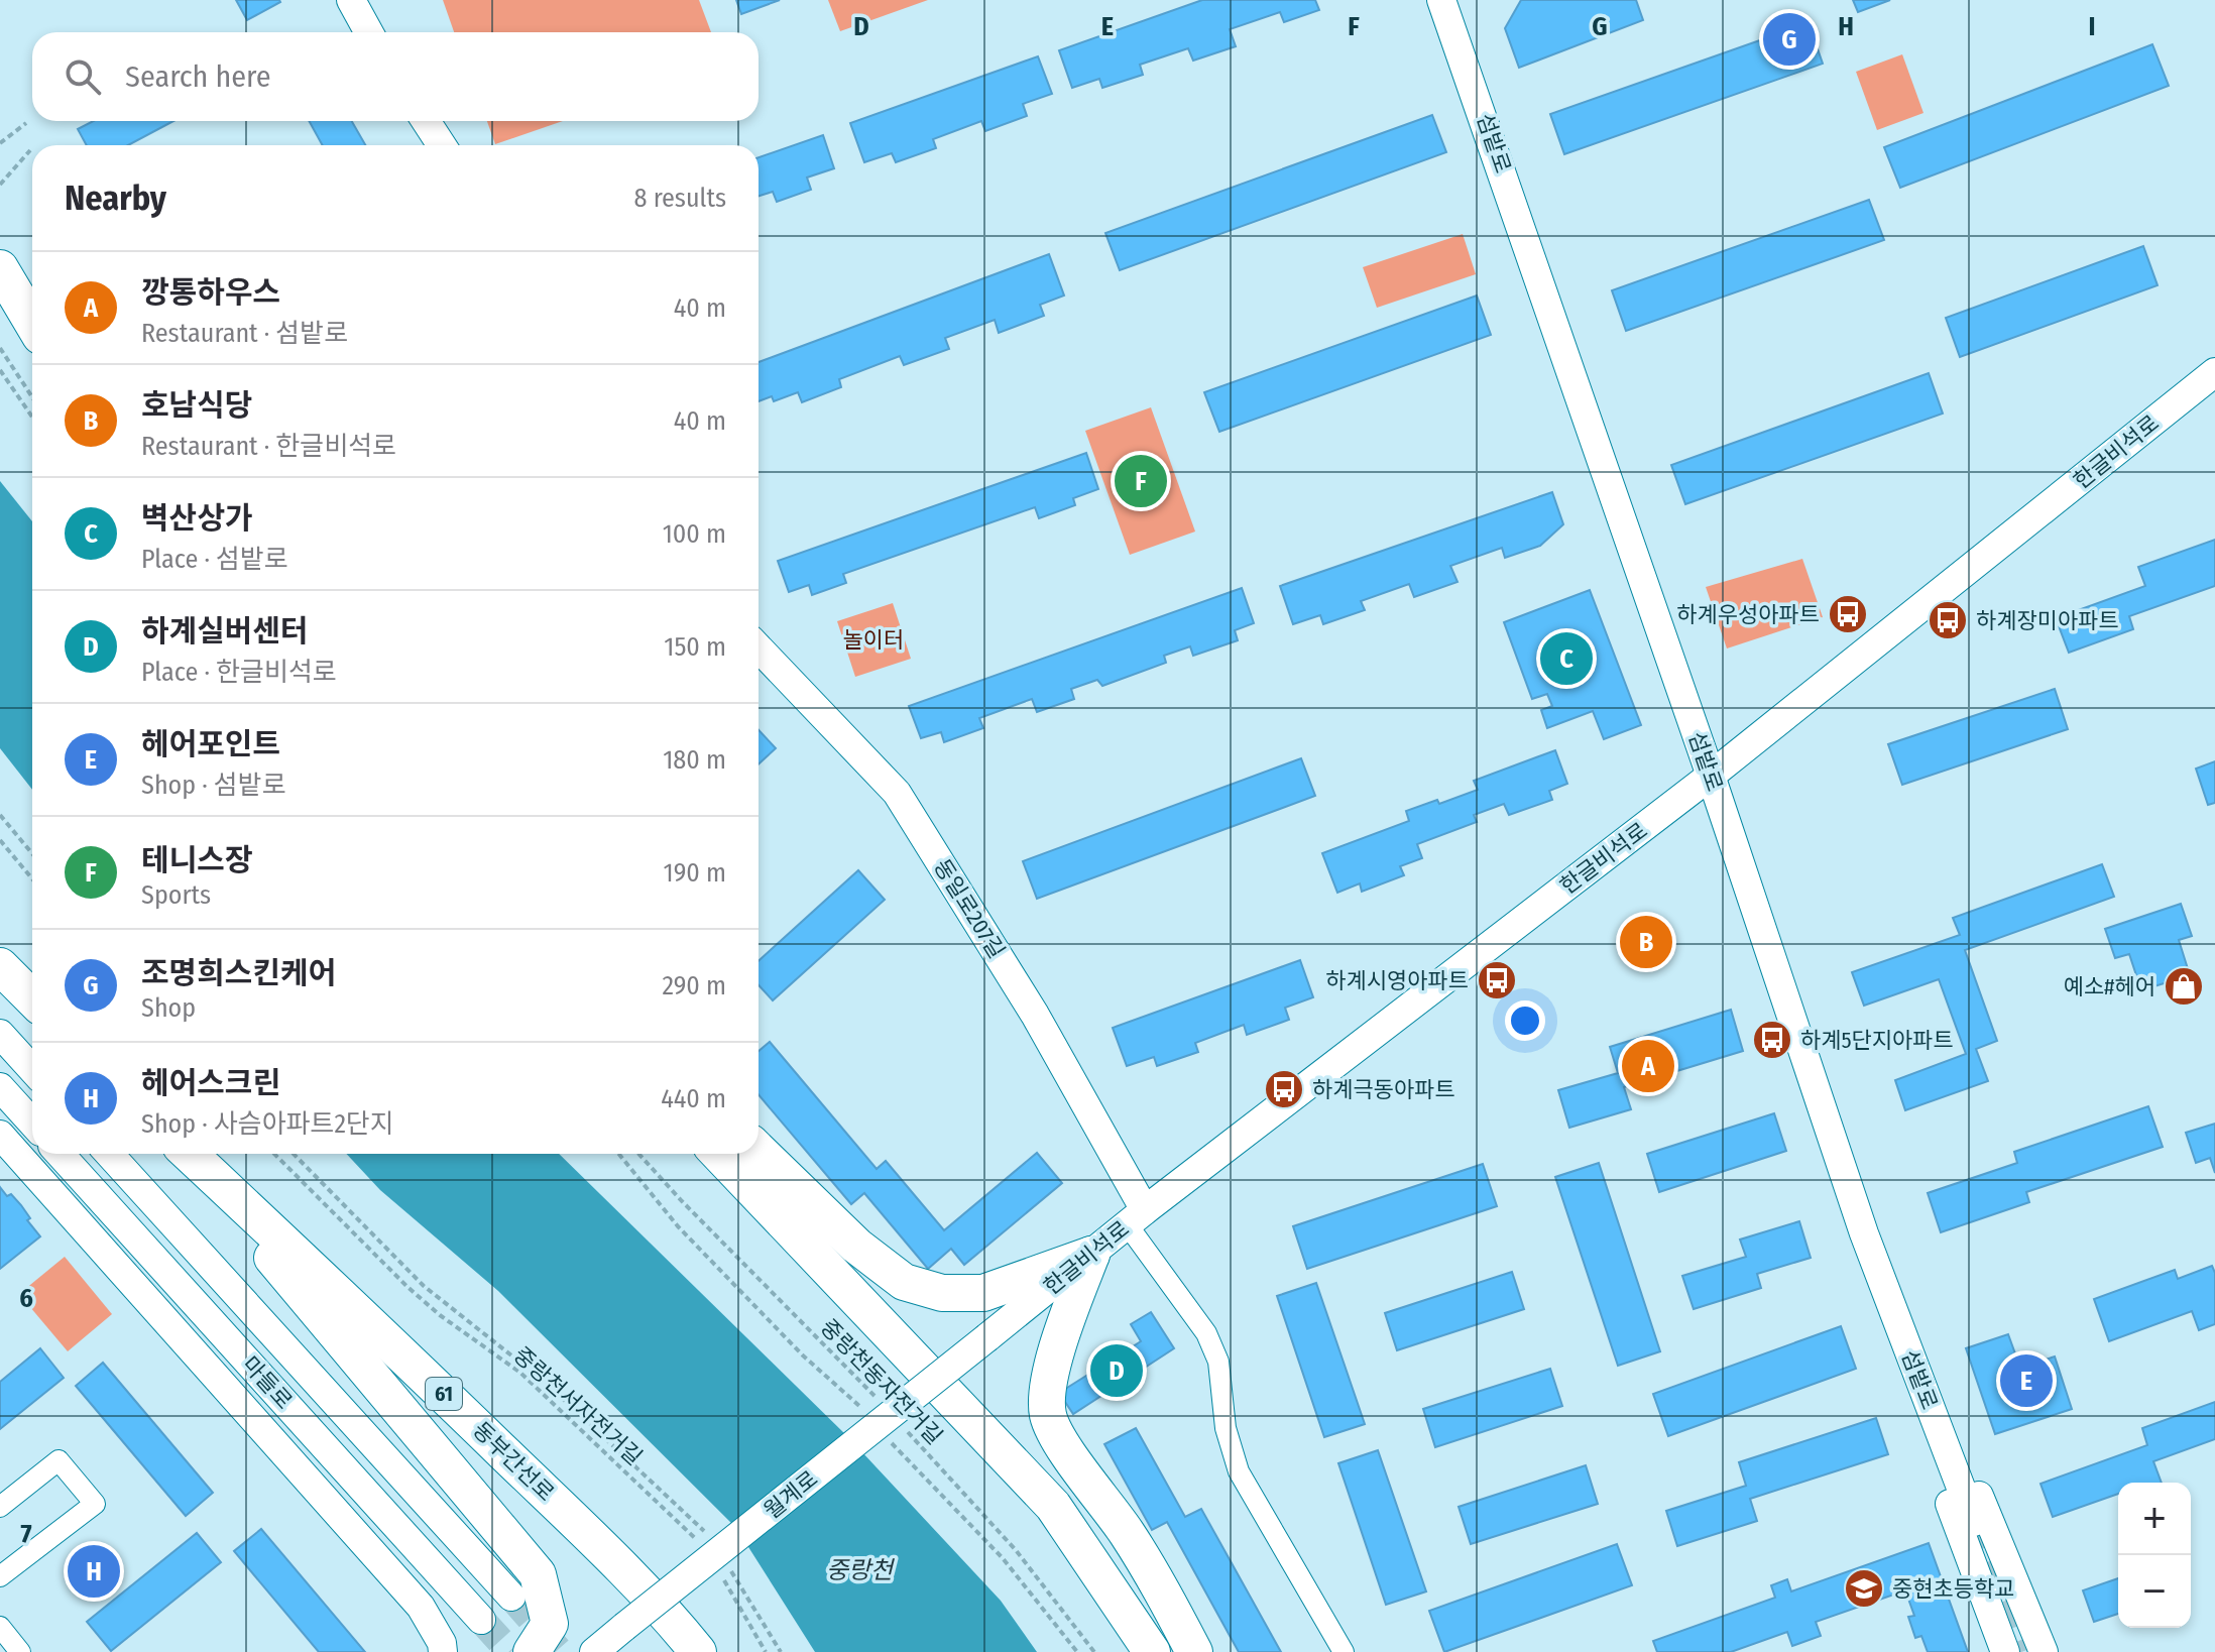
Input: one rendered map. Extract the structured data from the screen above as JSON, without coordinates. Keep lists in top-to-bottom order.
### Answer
{
  "streets": {
    "highway": ["61", "동부간선로"],
    "main road": [
      "섬밭로",
      "한글비석로",
      "동일로207길",
      "마들로",
      "월계로"
    ],
    "path": ["중랑천동자전거길", "중랑천서자전거길"]
  },
  "crossings": [
    ["섬밭로", "한글비석로"],
    ["한글비석로", "동일로207길"],
    ["한글비석로", "월계로"]
  ],
  "water": ["중랑천"],
  "parks": ["놀이터"],
  "places": {
    "bus stop": [
      "하계우성아파트",
      "하계장미아파트",
      "하계시영아파트",
      "하계5단지아파트",
      "하계극동아파트"
    ],
    "shop": ["예소#헤어"],
    "school or university": ["중현초등학교"]
  },
  "page": {
    "pins": [
      "G",
      "F",
      "C",
      "B",
      "A",
      "D",
      "E",
      "H"
    ],
    "search": "Search here",
    "heading": ["Nearby", "8 results"],
    "list": [
      {
        "mark": "A",
        "name": "깡통하우스",
        "note": "Restaurant · 섬밭로",
        "value": "40 m"
      },
      {
        "mark": "B",
        "name": "호남식당",
        "note": "Restaurant · 한글비석로",
        "value": "40 m"
      },
      {
        "mark": "C",
        "name": "벽산상가",
        "note": "Place · 섬밭로",
        "value": "100 m"
      },
      {
        "mark": "D",
        "name": "하계실버센터",
        "note": "Place · 한글비석로",
        "value": "150 m"
      },
      {
        "mark": "E",
        "name": "헤어포인트",
        "note": "Shop · 섬밭로",
        "value": "180 m"
      },
      {
        "mark": "F",
        "name": "테니스장",
        "note": "Sports",
        "value": "190 m"
      },
      {
        "mark": "G",
        "name": "조명희스킨케어",
        "note": "Shop",
        "value": "290 m"
      },
      {
        "mark": "H",
        "name": "헤어스크린",
        "note": "Shop · 사슴아파트2단지",
        "value": "440 m"
      }
    ],
    "map_buttons": ["+", "−"]
  },
  "grid": {
    "columns": [
      "D",
      "E",
      "F",
      "G",
      "H",
      "I"
    ],
    "rows": ["6", "7"]
  }
}
